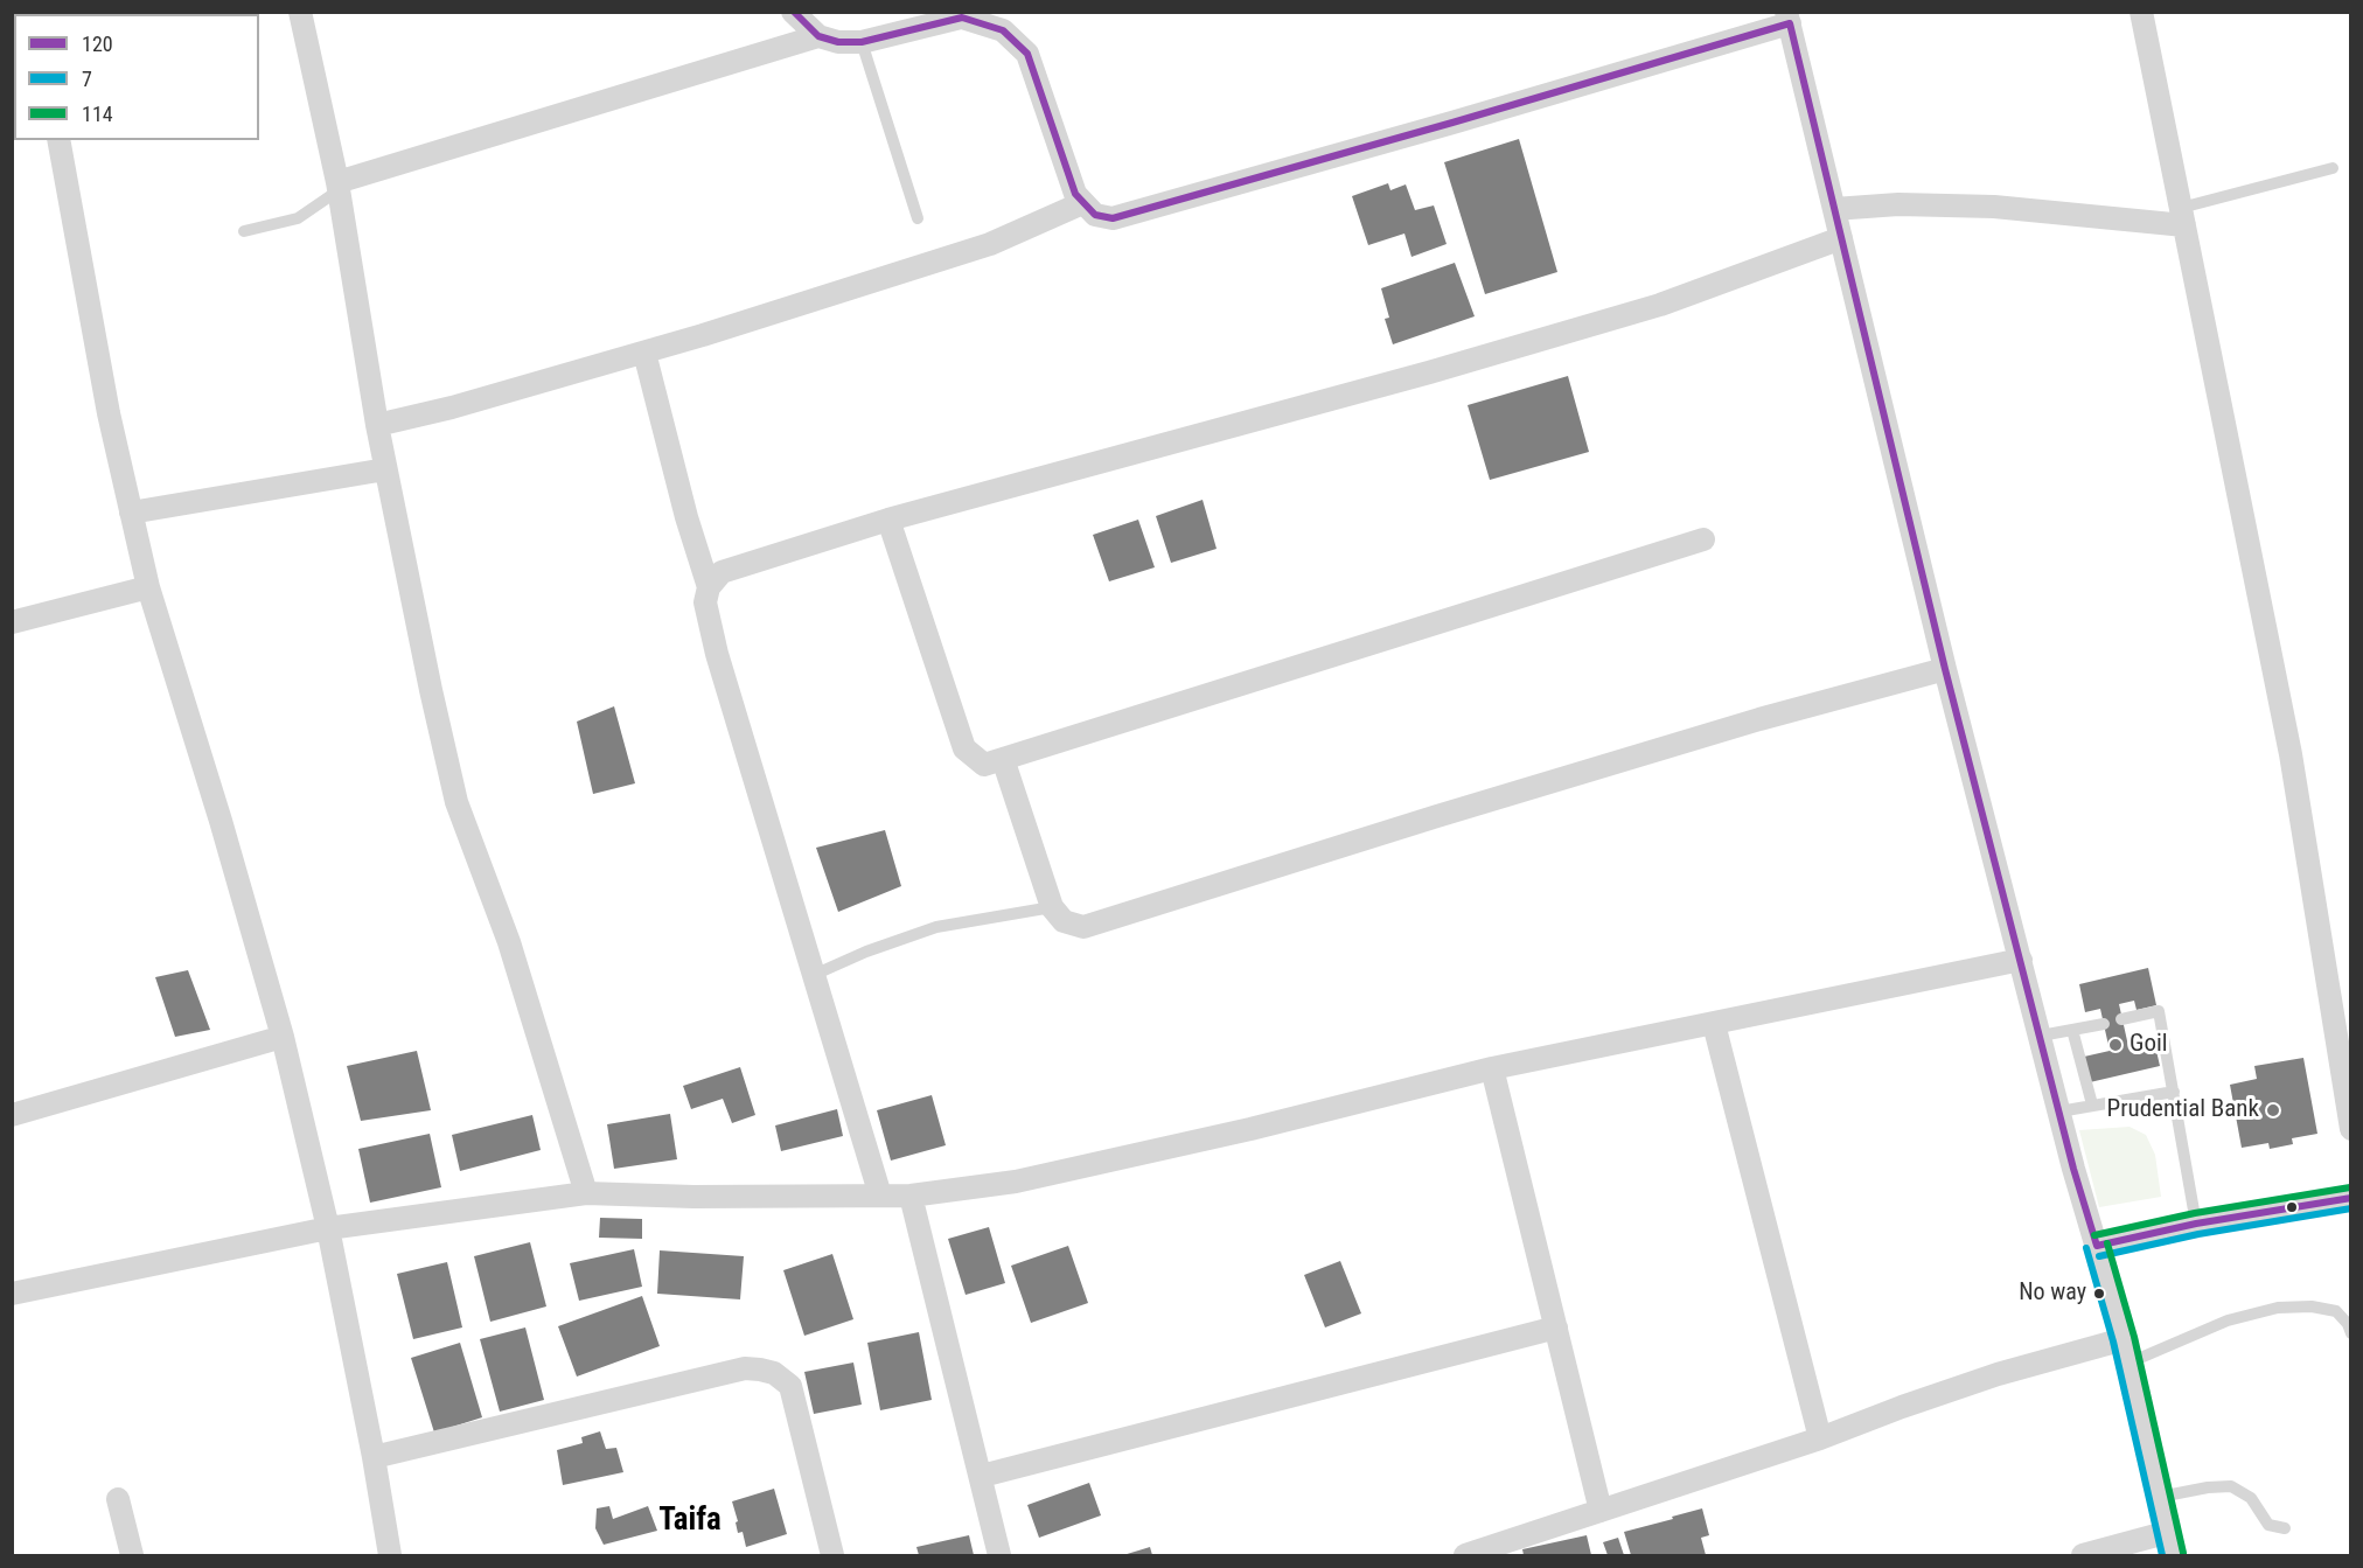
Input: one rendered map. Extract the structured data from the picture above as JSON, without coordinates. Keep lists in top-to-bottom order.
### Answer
{
  "districts": ["Taifa"],
  "places": ["Goil", "Prudential Bank", "No way"],
  "lines": ["transit line 120", "transit line 114", "transit line 7"],
  "legend": ["120", "7", "114"]
}
